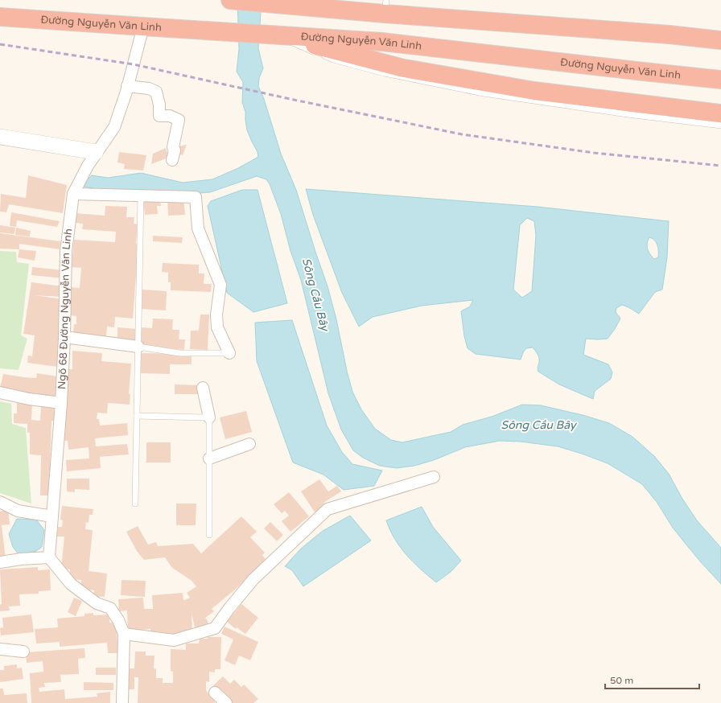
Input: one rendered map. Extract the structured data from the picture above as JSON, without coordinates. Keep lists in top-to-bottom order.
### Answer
{
  "streets": {
    "highway": ["Đường Nguyễn Văn Linh"],
    "street": ["Ngõ 68 Đường Nguyễn Văn Linh"]
  },
  "crossings": [
    ["Đường Nguyễn Văn Linh", "Ngõ 68 Đường Nguyễn Văn Linh"]
  ],
  "water": ["Sông Cầu Bây"],
  "scale_bar": "50 m"
}
